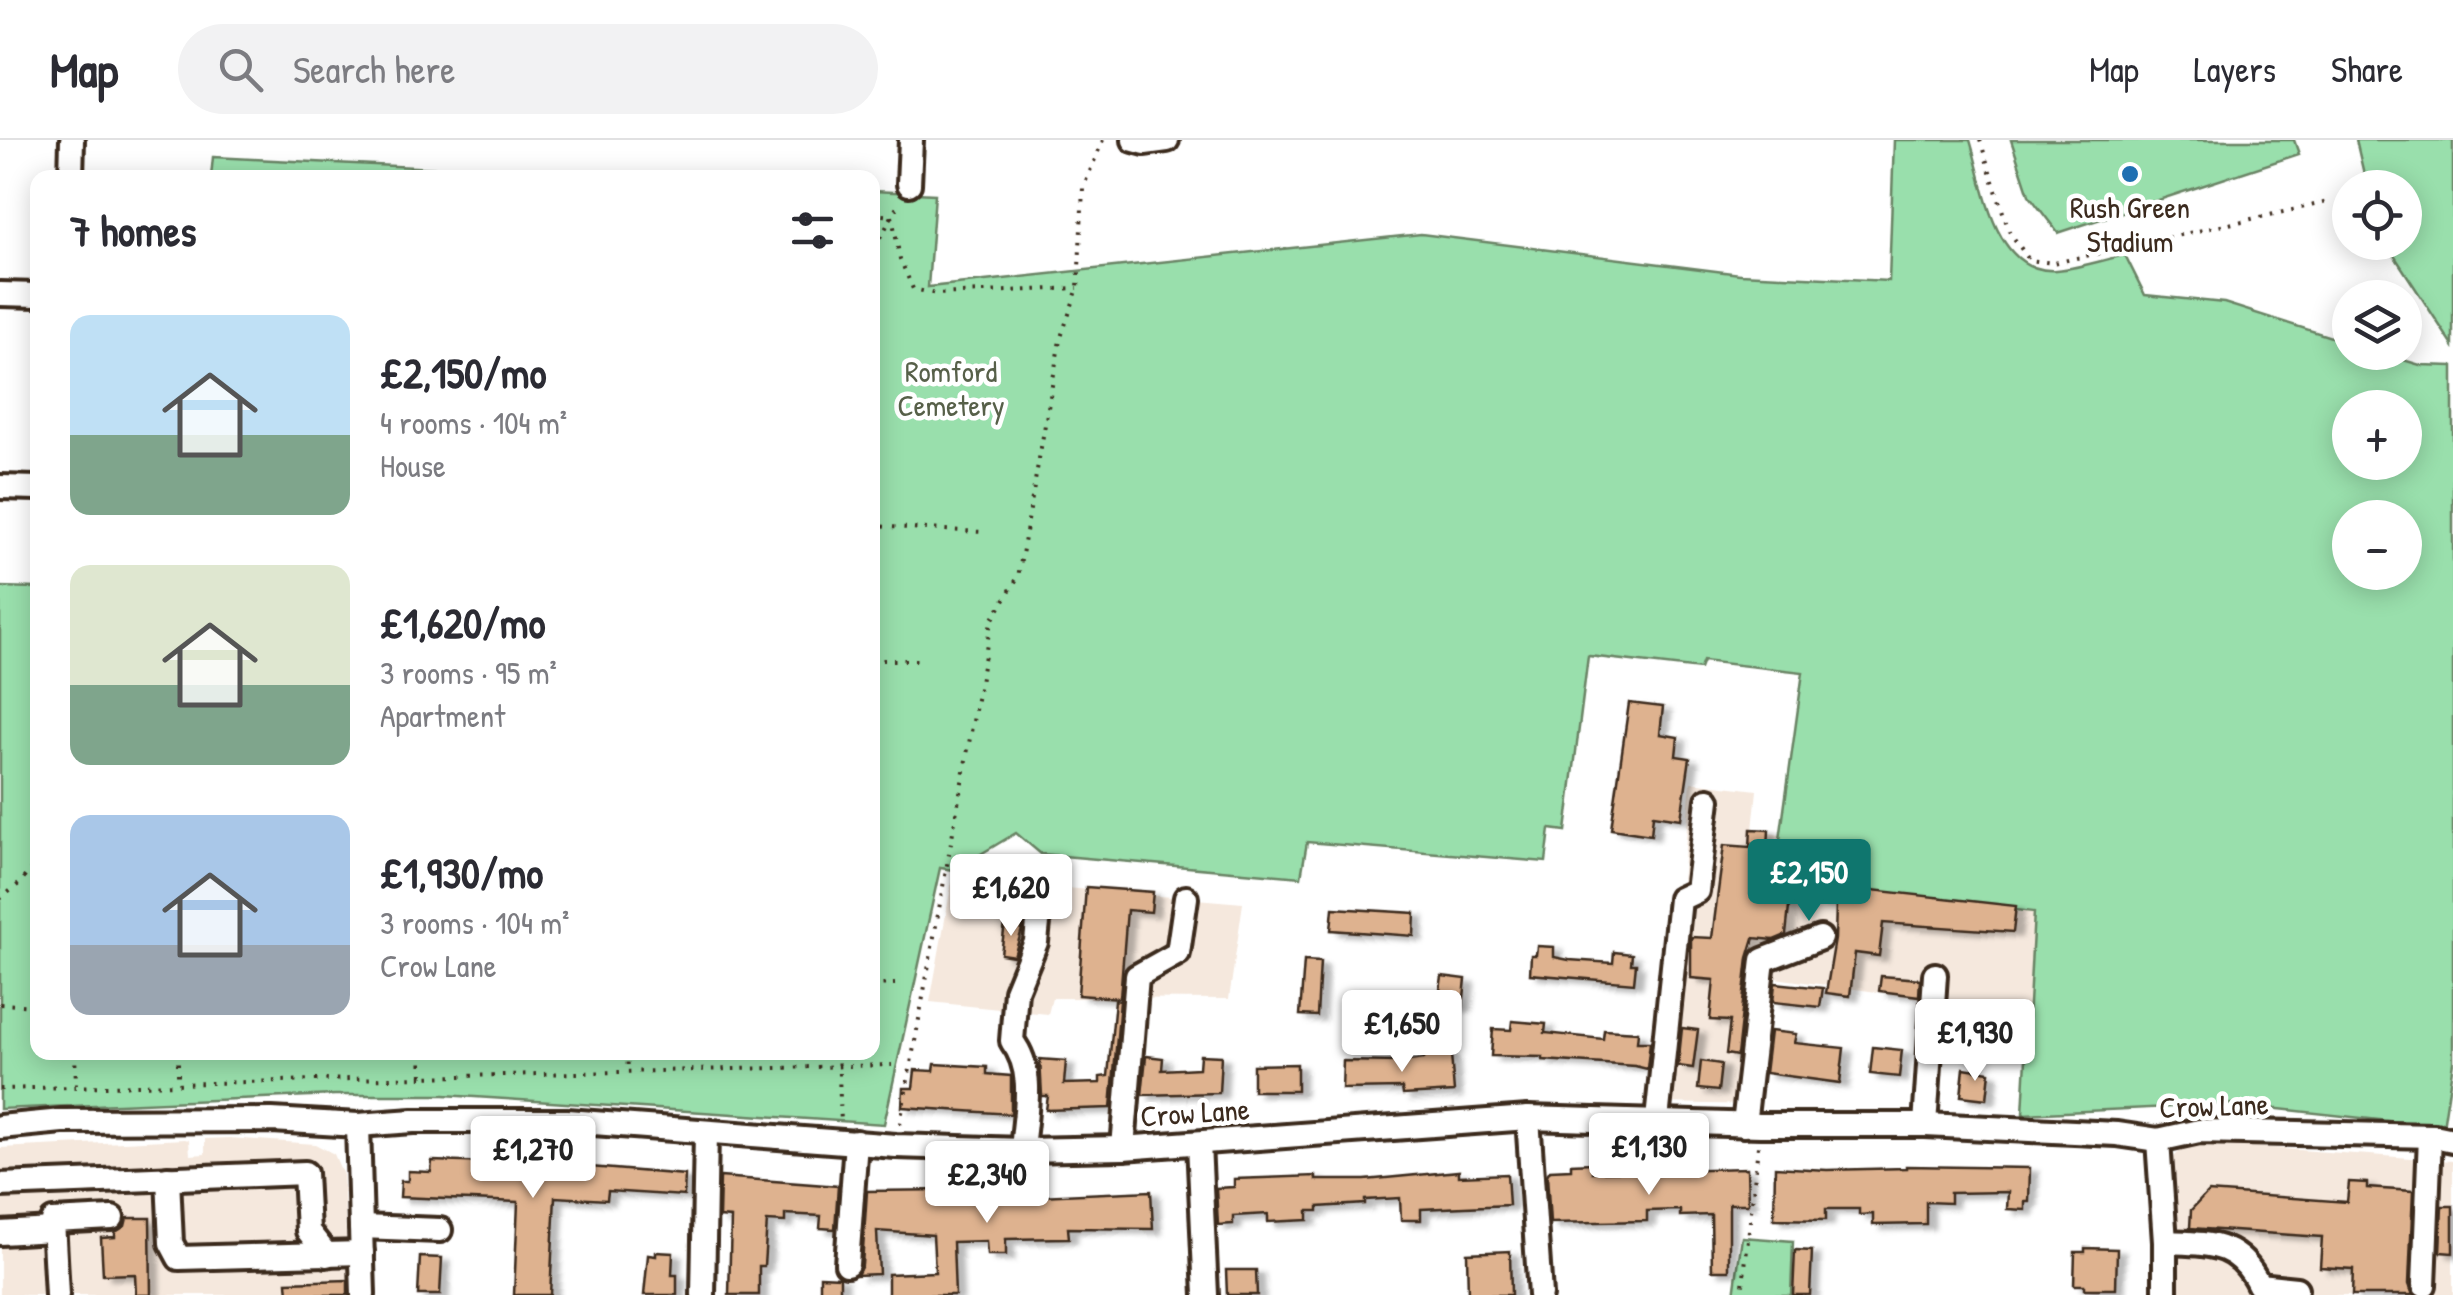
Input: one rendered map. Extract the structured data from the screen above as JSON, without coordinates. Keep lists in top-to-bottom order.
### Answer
{
  "streets": {
    "street": ["Crow Lane"]
  },
  "parks": ["Romford Cemetery"],
  "places": ["Rush Green Stadium"],
  "page": {
    "header": "Map",
    "search": "Search here",
    "nav": ["Map", "Layers", "Share"],
    "map_buttons": ["+", "−"],
    "heading": "7 homes",
    "list": [
      {
        "name": "£2,150/mo",
        "note": "4 rooms · 104 m² · House"
      },
      {
        "name": "£1,620/mo",
        "note": "3 rooms · 95 m² · Apartment"
      },
      {
        "name": "£1,930/mo",
        "note": "3 rooms · 104 m² · Crow Lane"
      }
    ],
    "price": [
      "£2,150",
      "£1,620",
      "£1,650",
      "£1,930",
      "£1,130",
      "£1,270",
      "£2,340"
    ]
  }
}
